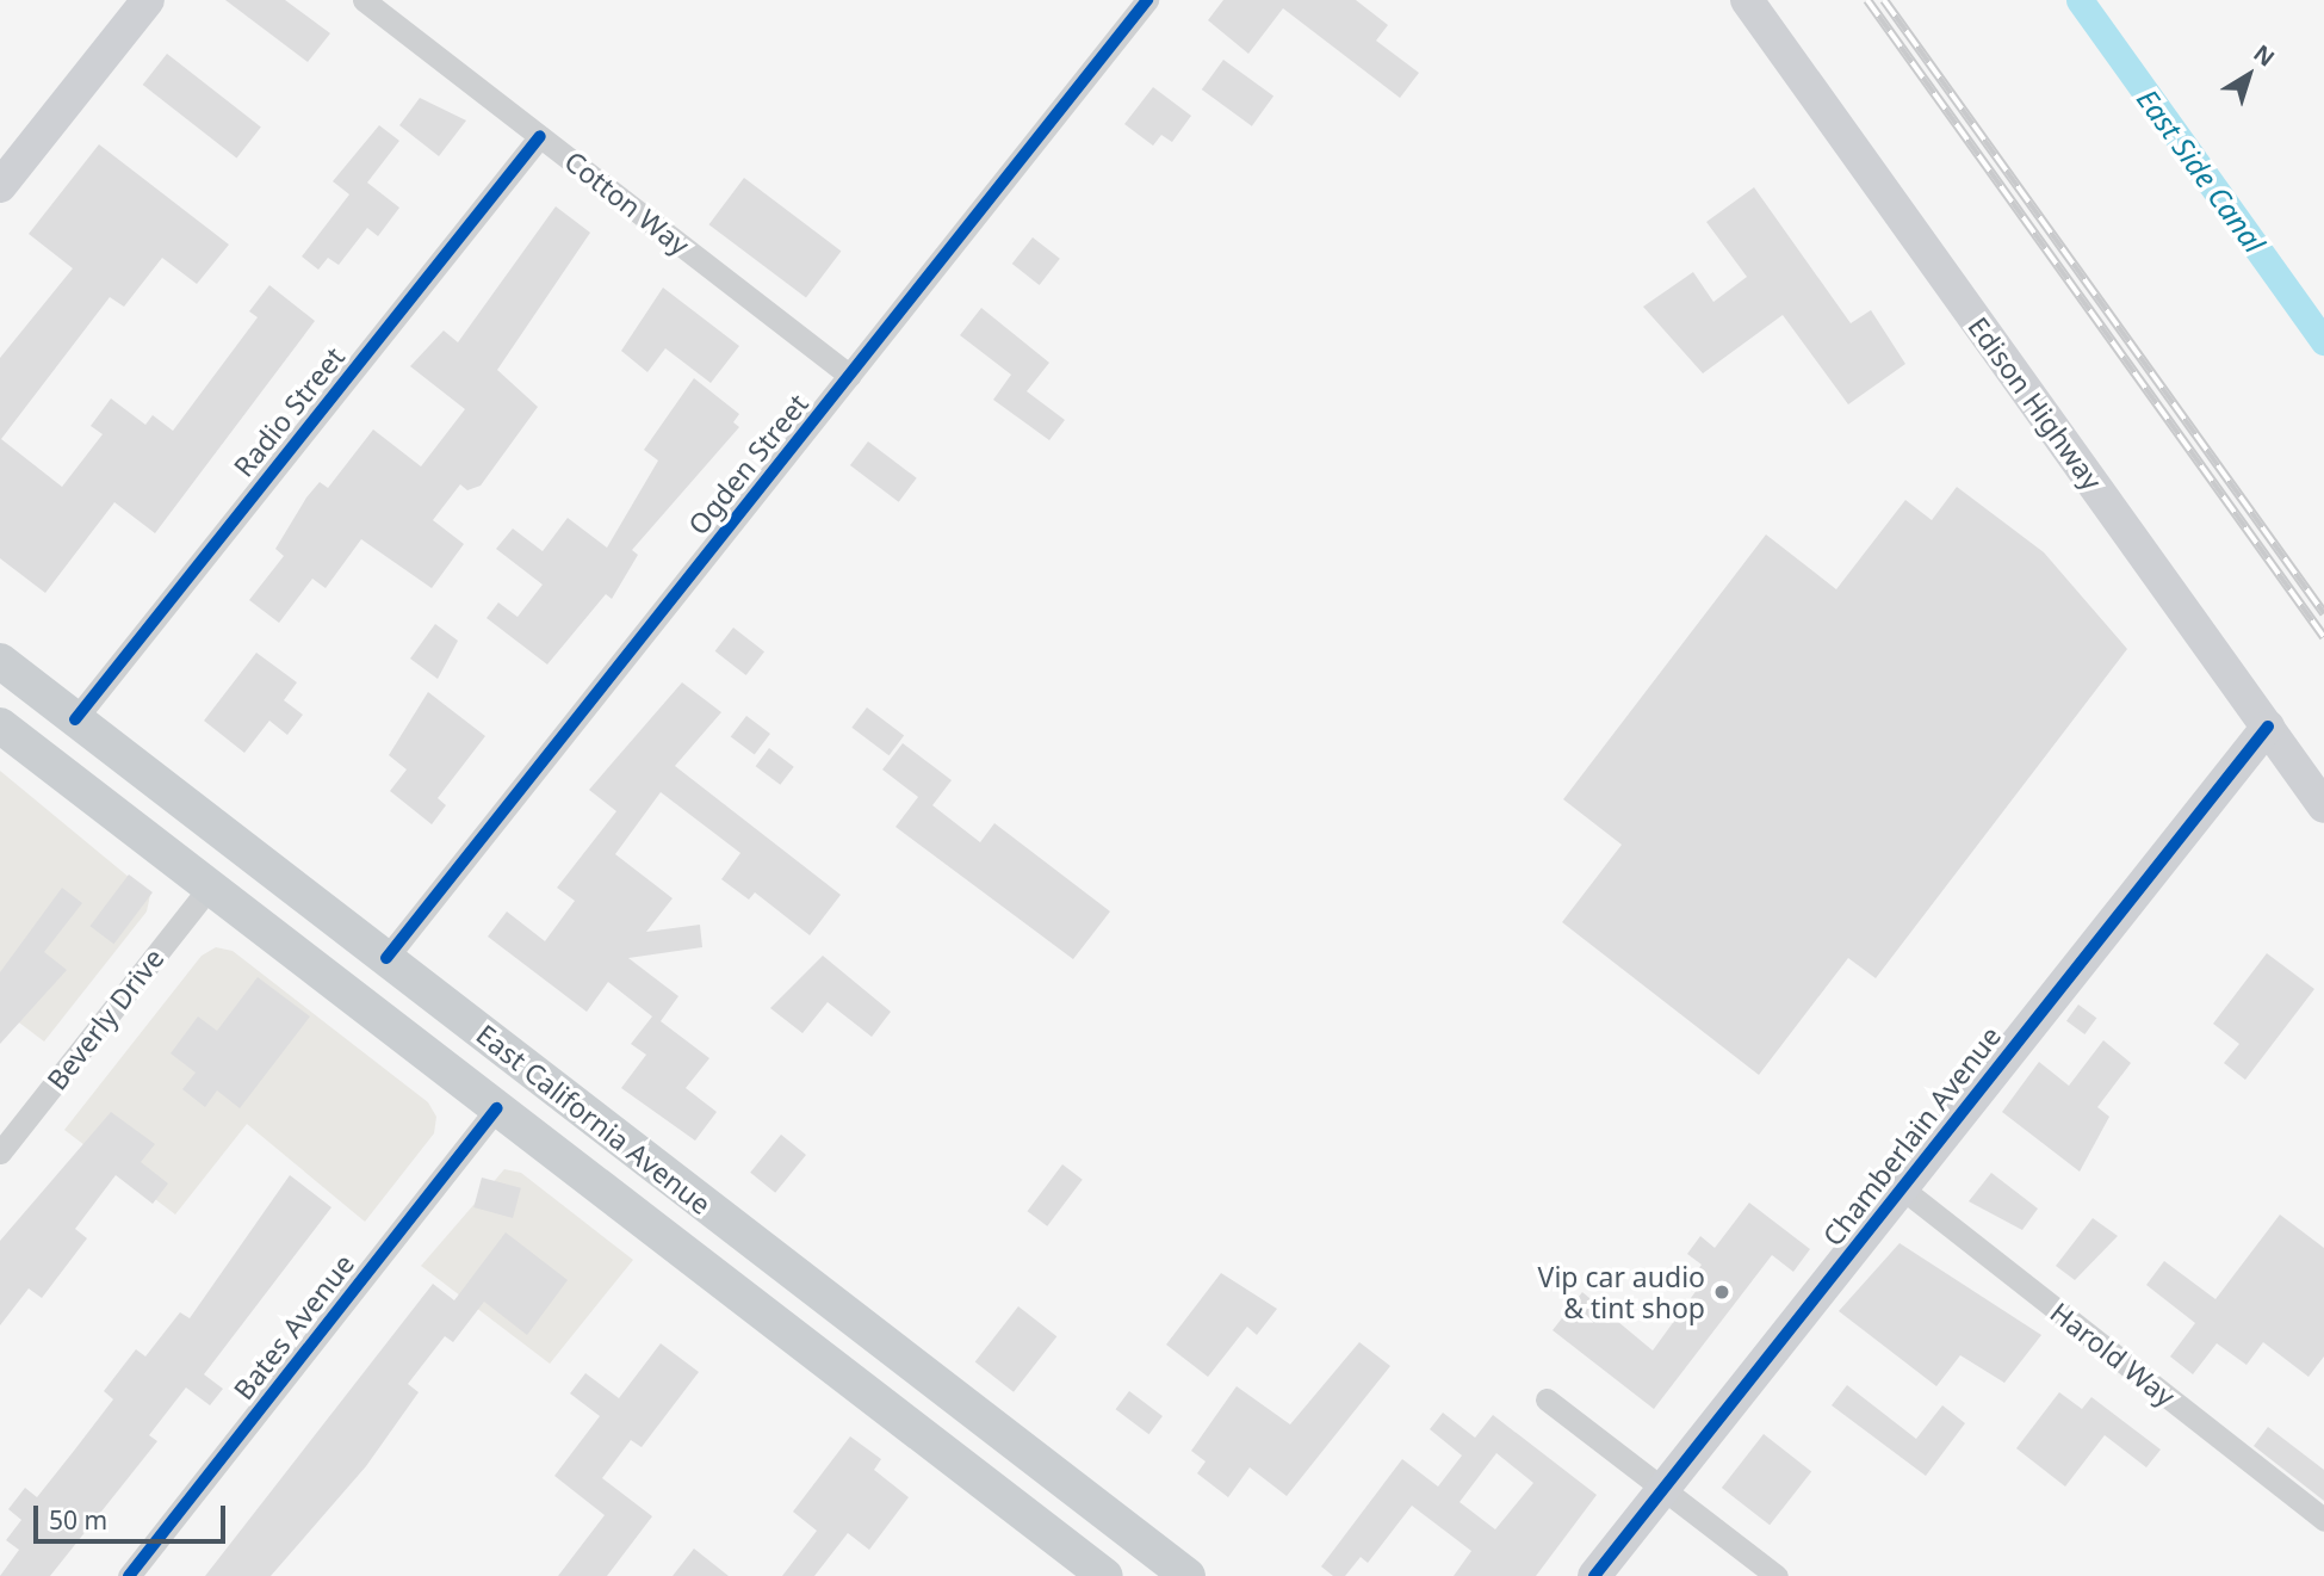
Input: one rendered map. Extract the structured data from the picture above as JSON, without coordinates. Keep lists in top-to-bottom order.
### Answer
{
  "streets": {
    "main road": ["East California Avenue"],
    "street": [
      "Cotton Way",
      "Edison Highway",
      "Radio Street",
      "Ogden Street",
      "Beverly Drive",
      "Chamberlain Avenue",
      "Bates Avenue",
      "Harold Way"
    ]
  },
  "crossings": [
    ["Cotton Way", "Radio Street"],
    ["Cotton Way", "Ogden Street"],
    ["Edison Highway", "Chamberlain Avenue"],
    ["Radio Street", "East California Avenue"],
    ["Ogden Street", "East California Avenue"],
    ["Beverly Drive", "East California Avenue"],
    ["East California Avenue", "Bates Avenue"],
    ["Chamberlain Avenue", "Harold Way"]
  ],
  "water": ["East Side Canal"],
  "places": ["Vip car audio & tint shop"],
  "scale_bar": "50 m",
  "north": "top right"
}
